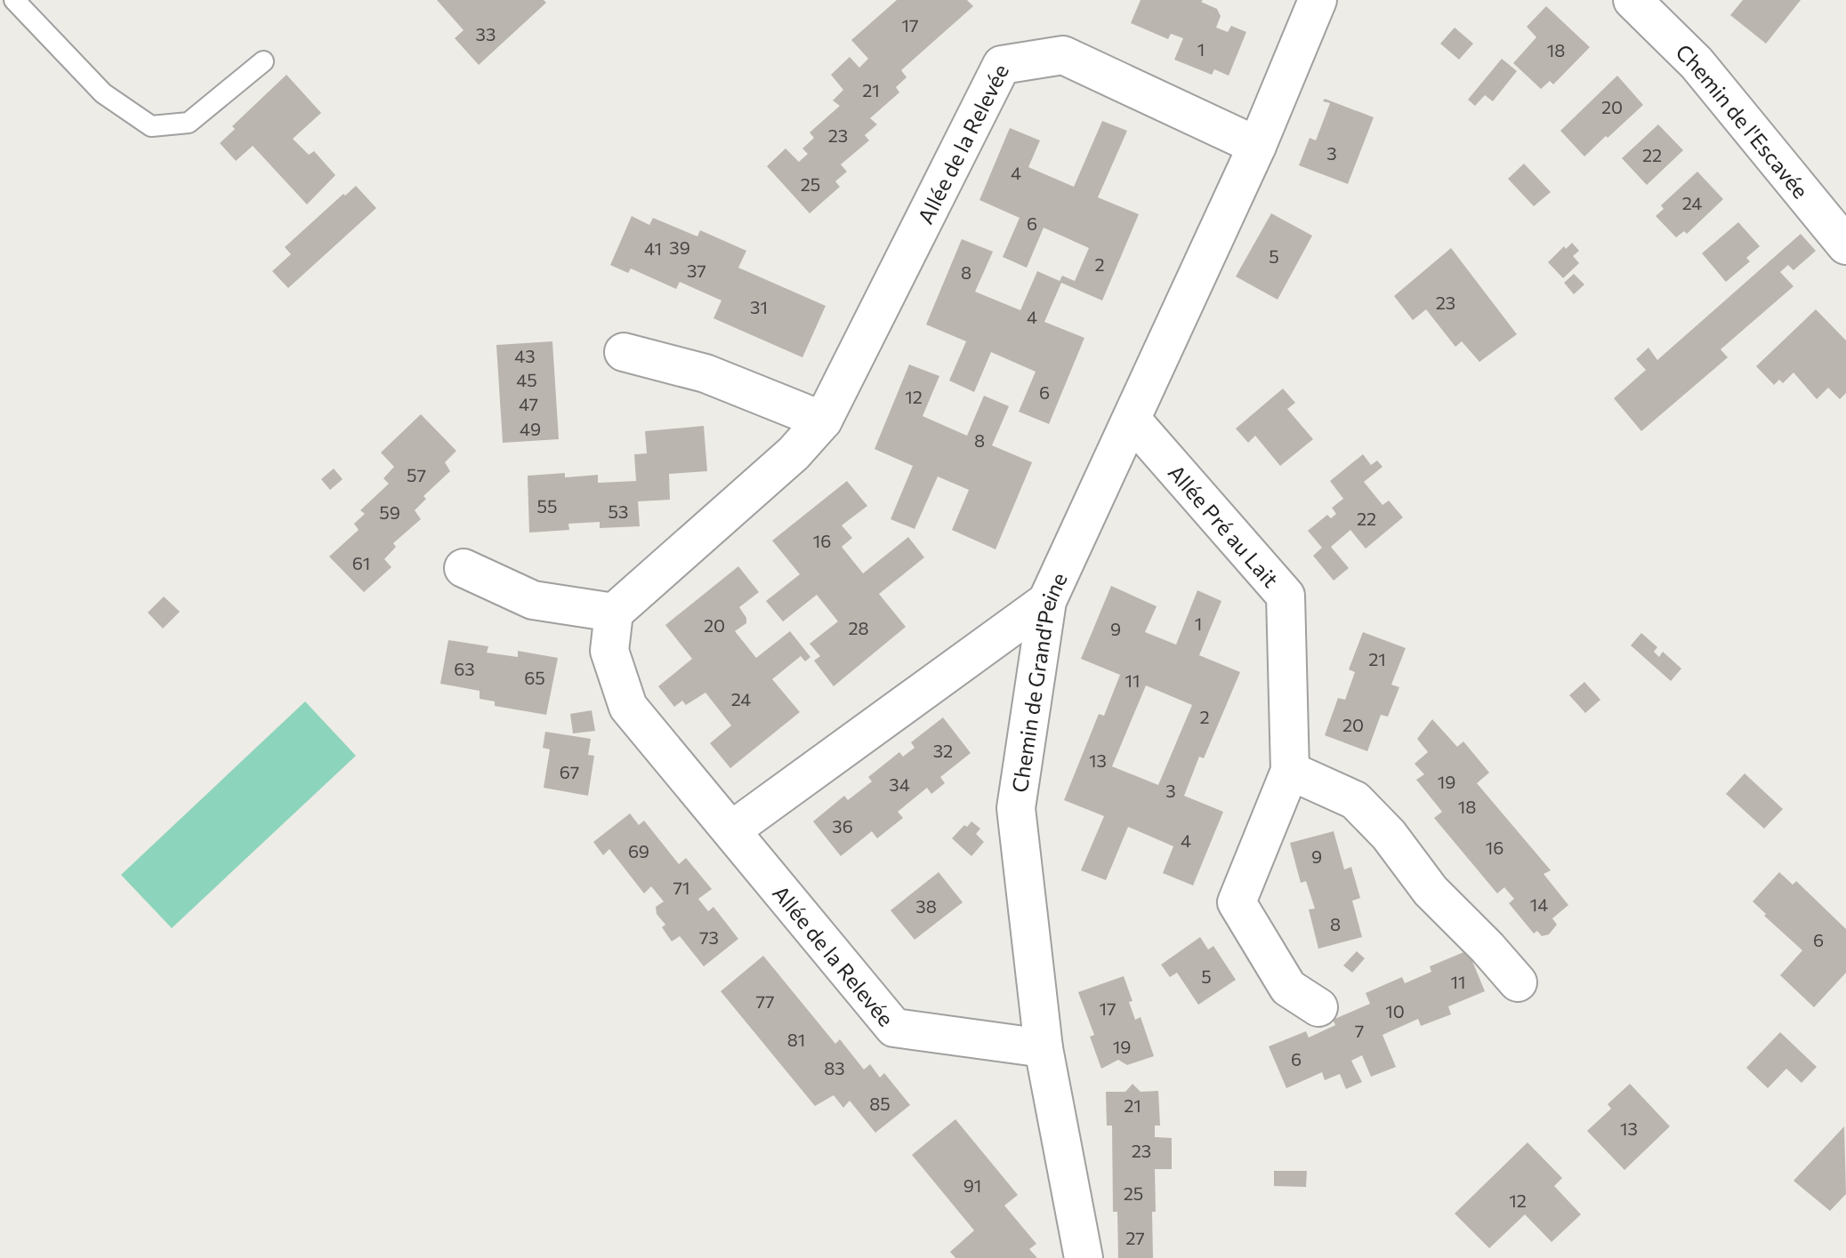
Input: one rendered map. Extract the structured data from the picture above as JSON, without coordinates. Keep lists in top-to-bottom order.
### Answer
{
  "streets": {
    "street": [
      "Chemin de l'Escavée",
      "Allée de la Relevée",
      "Allée Pré au Lait",
      "Chemin de Grand'Peine"
    ]
  },
  "crossings": [
    ["Allée de la Relevée", "Chemin de Grand'Peine"],
    ["Allée Pré au Lait", "Chemin de Grand'Peine"]
  ],
  "house_numbers": [
    "17",
    "33",
    "1",
    "18",
    "21",
    "20",
    "23",
    "3",
    "22",
    "4",
    "25",
    "24",
    "6",
    "39",
    "41",
    "5",
    "2",
    "37",
    "8",
    "23",
    "31",
    "4",
    "43",
    "45",
    "6",
    "12",
    "47",
    "49",
    "8",
    "57",
    "55",
    "53",
    "59",
    "22",
    "16",
    "61",
    "1",
    "20",
    "28",
    "9",
    "21",
    "63",
    "65",
    "11",
    "24",
    "2",
    "20",
    "32",
    "13",
    "67",
    "19",
    "34",
    "3",
    "18",
    "36",
    "4",
    "16",
    "69",
    "9",
    "71",
    "14",
    "38",
    "8",
    "73",
    "6",
    "5",
    "11",
    "77",
    "17",
    "10",
    "7",
    "81",
    "19",
    "6",
    "83",
    "85",
    "21",
    "13",
    "23",
    "91",
    "25",
    "12",
    "27"
  ]
}
